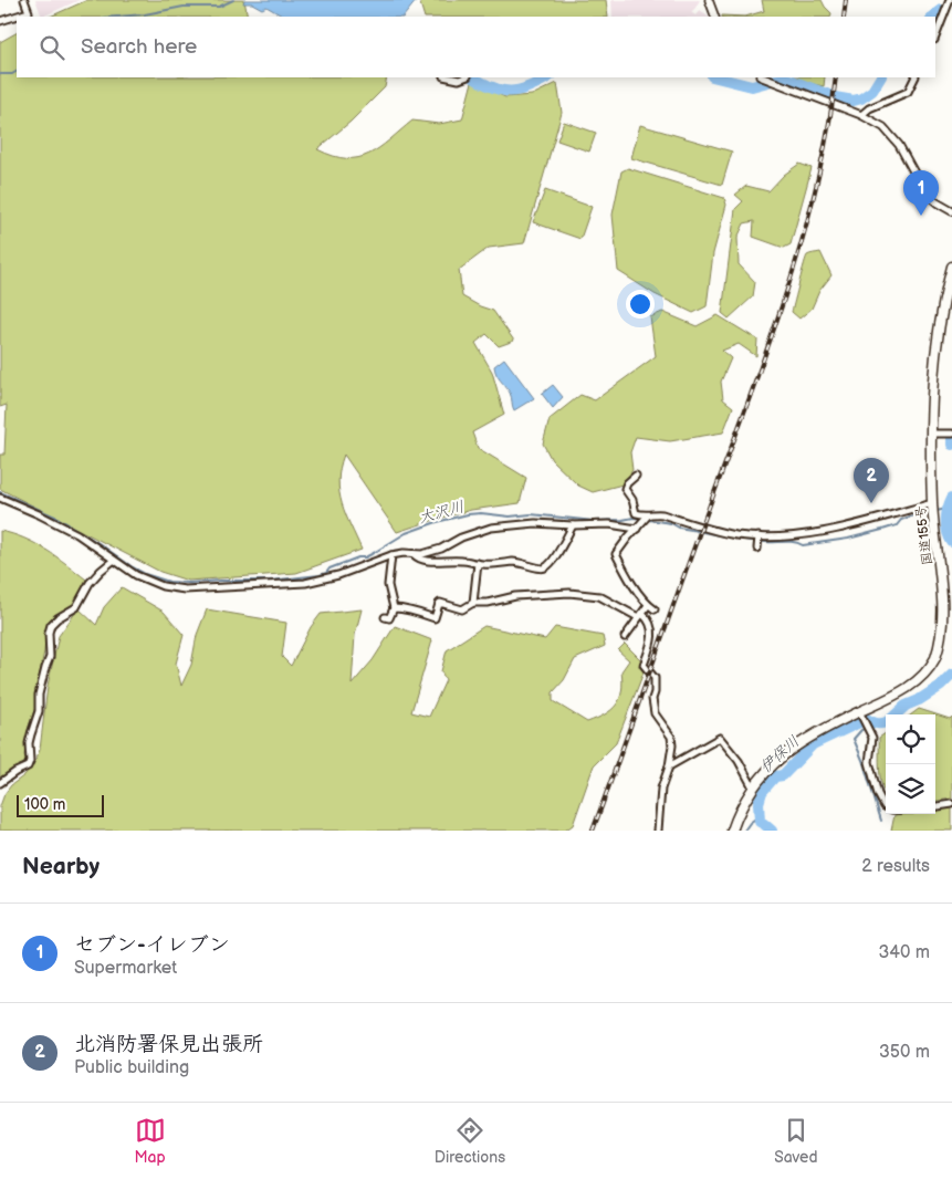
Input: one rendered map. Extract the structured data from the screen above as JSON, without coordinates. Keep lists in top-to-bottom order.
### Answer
{
  "streets": {
    "highway": ["国道155号"]
  },
  "water": ["大沢川", "伊保川"],
  "scale_bar": "100 m",
  "page": {
    "search": "Search here",
    "pins": ["1", "2"],
    "scale": "100 m",
    "heading": ["Nearby", "2 results"],
    "list": [
      {
        "mark": "1",
        "name": "セブン-イレブン",
        "note": "Supermarket",
        "value": "340 m"
      },
      {
        "mark": "2",
        "name": "北消防署保見出張所",
        "note": "Public building",
        "value": "350 m"
      }
    ],
    "nav": ["Map", "Directions", "Saved"]
  }
}
